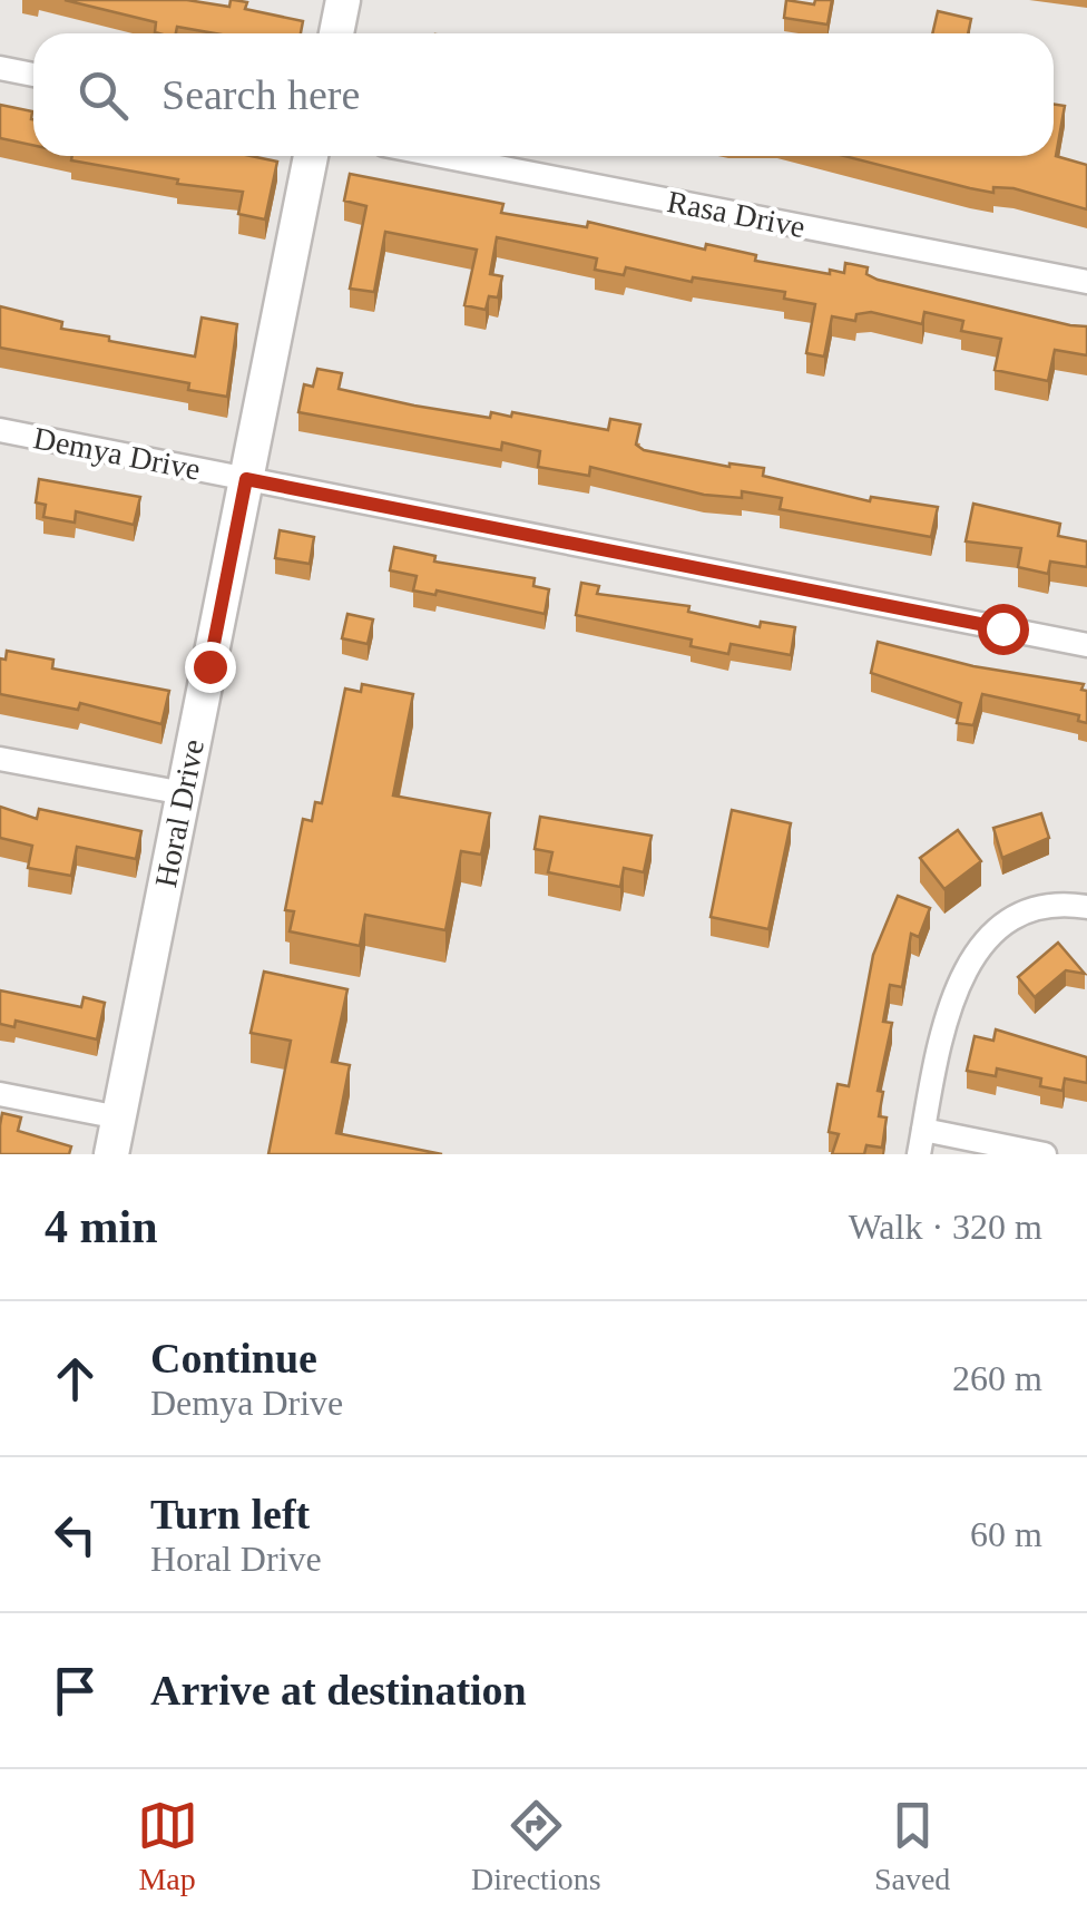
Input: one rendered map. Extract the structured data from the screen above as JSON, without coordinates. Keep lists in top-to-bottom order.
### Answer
{
  "streets": {
    "street": ["Rasa Drive", "Demya Drive", "Horal Drive"]
  },
  "crossings": [
    ["Demya Drive", "Horal Drive"]
  ],
  "page": {
    "search": "Search here",
    "heading": ["4 min", "Walk · 320 m"],
    "list": [
      ["Continue", "Demya Drive", "260 m"],
      ["Turn left", "Horal Drive", "60 m"],
      "Arrive at destination"
    ],
    "nav": ["Map", "Directions", "Saved"]
  }
}
